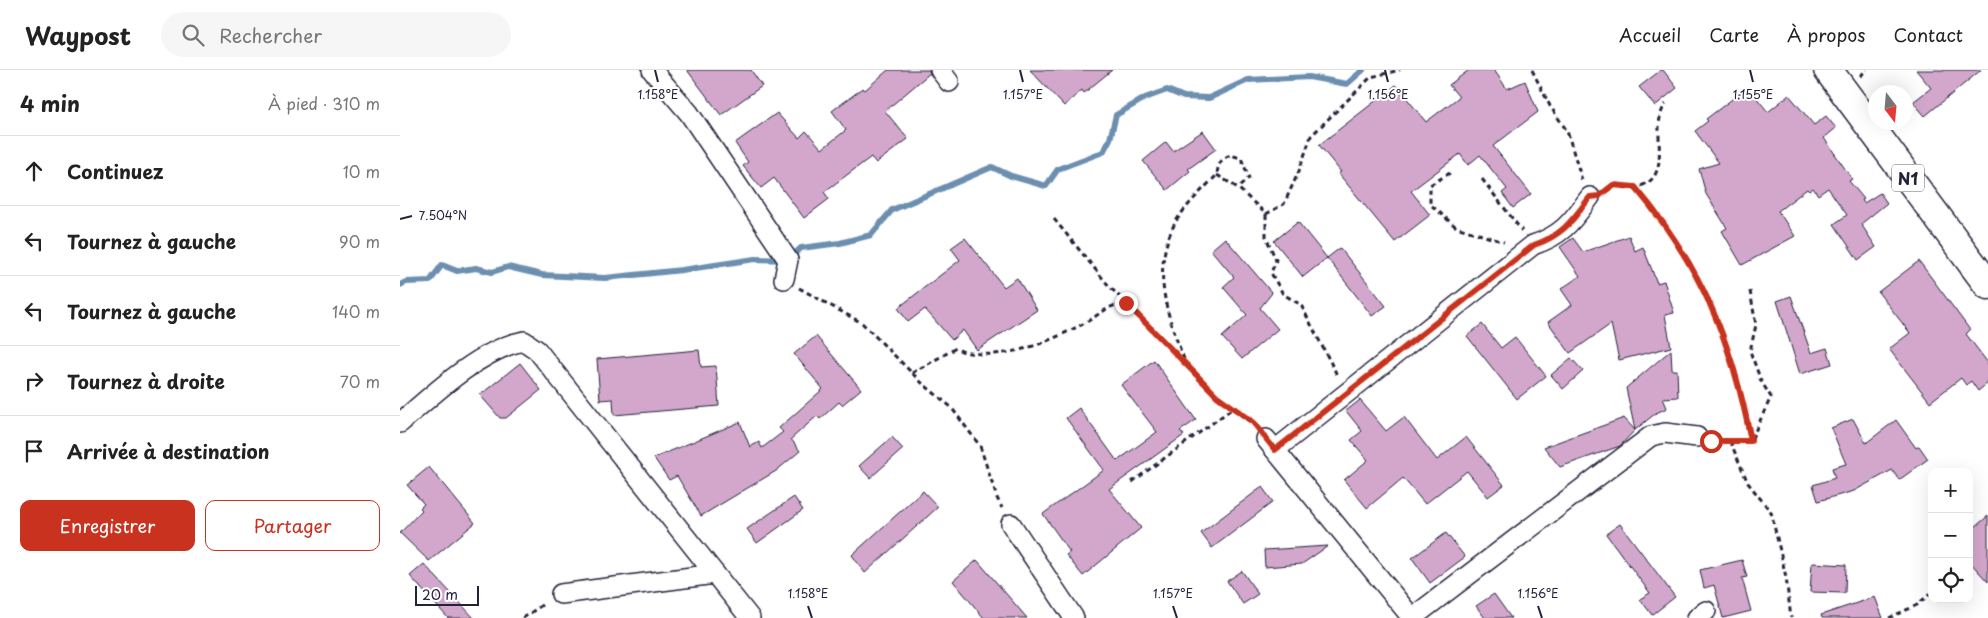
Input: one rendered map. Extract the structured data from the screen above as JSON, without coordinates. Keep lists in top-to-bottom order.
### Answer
{
  "streets": {
    "highway": ["N1"]
  },
  "scale_bar": "20 m",
  "north": "bottom",
  "page": {
    "header": "Waypost",
    "search": "Rechercher",
    "nav": [
      "Accueil",
      "Carte",
      "À propos",
      "Contact"
    ],
    "heading": ["4 min", "À pied · 310 m"],
    "list": [
      ["Continuez", "10 m"],
      ["Tournez à gauche", "90 m"],
      ["Tournez à gauche", "140 m"],
      ["Tournez à droite", "70 m"],
      "Arrivée à destination"
    ],
    "map_buttons": ["+", "−"],
    "buttons": ["Enregistrer", "Partager"],
    "scale": "20 m"
  },
  "coordinates": [
    "1.158°E",
    "1.157°E",
    "1.156°E",
    "1.155°E",
    "7.504°N"
  ]
}
